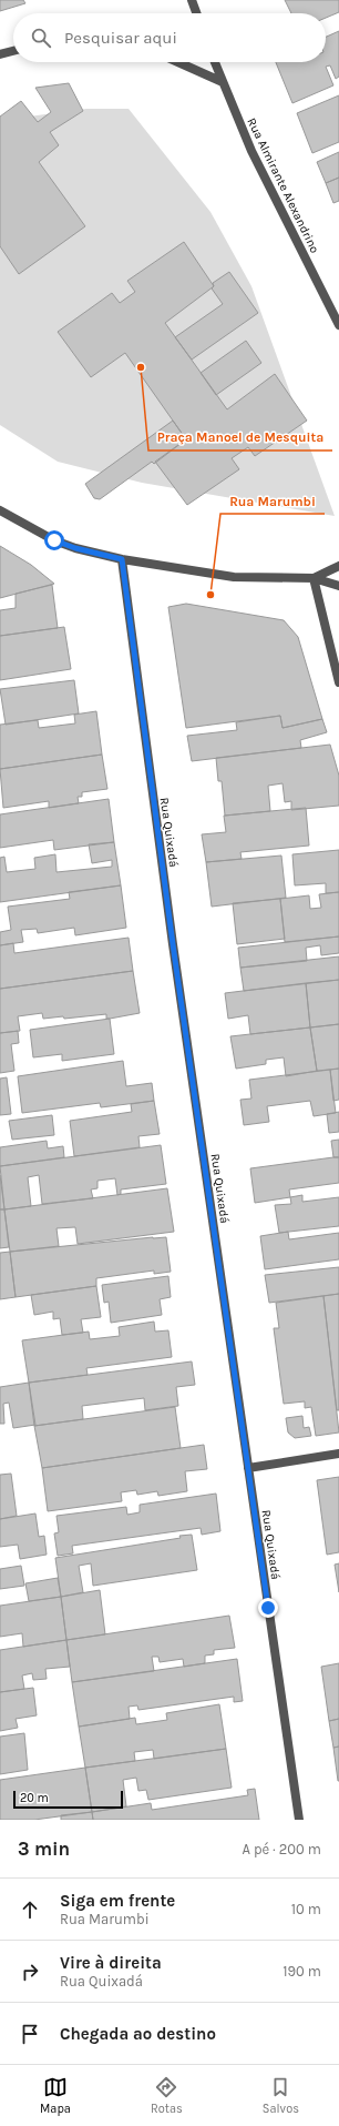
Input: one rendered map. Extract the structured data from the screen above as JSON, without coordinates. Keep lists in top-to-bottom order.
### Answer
{
  "streets": {
    "street": ["Rua Almirante Alexandrino", "Rua Quixadá"]
  },
  "places": ["Praça Manoel de Mesquita", "Rua Marumbi"],
  "scale_bar": "20 m",
  "page": {
    "search": "Pesquisar aqui",
    "scale": "20 m",
    "heading": ["3 min", "A pé · 200 m"],
    "list": [
      ["Siga em frente", "Rua Marumbi", "10 m"],
      ["Vire à direita", "Rua Quixadá", "190 m"],
      "Chegada ao destino"
    ],
    "nav": ["Mapa", "Rotas", "Salvos"]
  }
}
